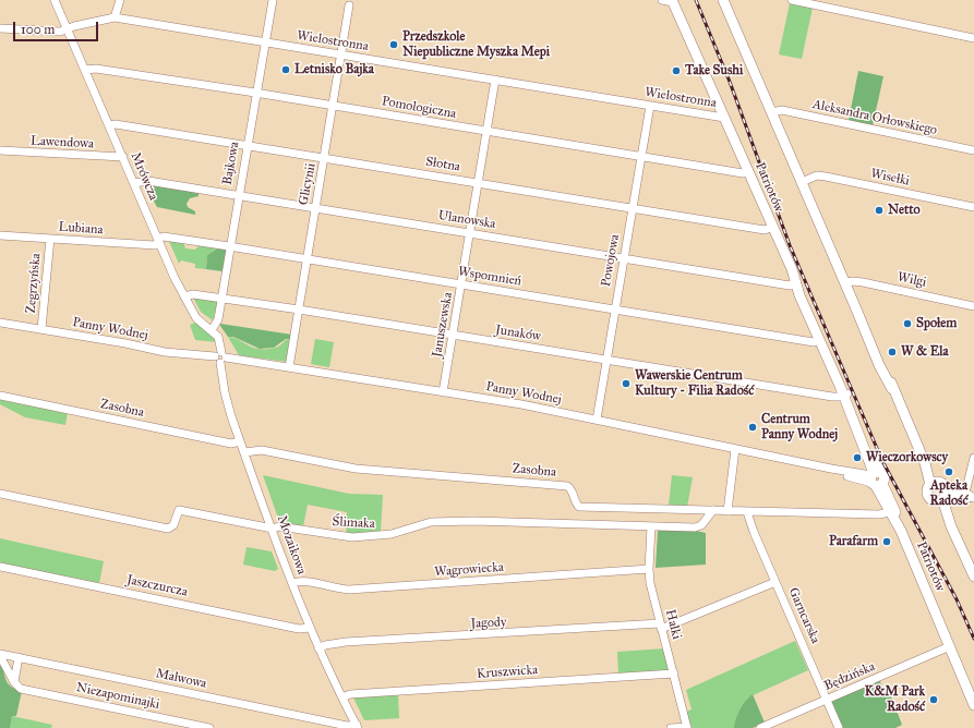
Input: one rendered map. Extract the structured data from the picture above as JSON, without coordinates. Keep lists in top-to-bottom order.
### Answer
{
  "streets": {
    "main road": ["Patriotów"],
    "street": [
      "Wielostronna",
      "Pomologiczna",
      "Aleksandra Orłowskiego",
      "Lawendowa",
      "Bajkowa",
      "Słotna",
      "Mrówcza",
      "Wisełki",
      "Glicynii",
      "Ulanowska",
      "Lubiana",
      "Powojowa",
      "Wspomnień",
      "Wilgi",
      "Zegrzyńska",
      "Januszewska",
      "Panny Wodnej",
      "Junaków",
      "Zasobna",
      "Ślimaka",
      "Mozaikowa",
      "Wągrowiecka",
      "Jaszczurcza",
      "Garncarska",
      "Jagody",
      "Halki",
      "Kruszwicka",
      "Będzińska",
      "Malwowa",
      "Niezapominajki"
    ]
  },
  "crossings": [
    ["Wielostronna", "Bajkowa"],
    ["Wielostronna", "Mrówcza"],
    ["Wielostronna", "Glicynii"],
    ["Wielostronna", "Patriotów"],
    ["Wielostronna", "Powojowa"],
    ["Wielostronna", "Januszewska"],
    ["Pomologiczna", "Bajkowa"],
    ["Pomologiczna", "Mrówcza"],
    ["Pomologiczna", "Glicynii"],
    ["Pomologiczna", "Patriotów"],
    ["Pomologiczna", "Powojowa"],
    ["Pomologiczna", "Januszewska"],
    ["Lawendowa", "Mrówcza"],
    ["Bajkowa", "Słotna"],
    ["Bajkowa", "Mrówcza"],
    ["Bajkowa", "Ulanowska"],
    ["Bajkowa", "Wspomnień"],
    ["Bajkowa", "Junaków"],
    ["Słotna", "Mrówcza"],
    ["Słotna", "Glicynii"],
    ["Słotna", "Patriotów"],
    ["Słotna", "Powojowa"],
    ["Słotna", "Januszewska"],
    ["Mrówcza", "Ulanowska"],
    ["Mrówcza", "Lubiana"],
    ["Mrówcza", "Wspomnień"],
    ["Mrówcza", "Panny Wodnej"],
    ["Mrówcza", "Junaków"],
    ["Mrówcza", "Mozaikowa"],
    ["Glicynii", "Ulanowska"],
    ["Glicynii", "Wspomnień"],
    ["Glicynii", "Panny Wodnej"],
    ["Glicynii", "Junaków"],
    ["Patriotów", "Ulanowska"],
    ["Patriotów", "Wspomnień"],
    ["Patriotów", "Panny Wodnej"],
    ["Patriotów", "Junaków"],
    ["Patriotów", "Zasobna"],
    ["Patriotów", "Będzińska"],
    ["Ulanowska", "Powojowa"],
    ["Ulanowska", "Januszewska"],
    ["Lubiana", "Wspomnień"],
    ["Lubiana", "Zegrzyńska"],
    ["Powojowa", "Wspomnień"],
    ["Powojowa", "Panny Wodnej"],
    ["Powojowa", "Junaków"],
    ["Wspomnień", "Januszewska"],
    ["Zegrzyńska", "Panny Wodnej"],
    ["Januszewska", "Panny Wodnej"],
    ["Januszewska", "Junaków"],
    ["Panny Wodnej", "Mozaikowa"],
    ["Zasobna", "Ślimaka"],
    ["Zasobna", "Mozaikowa"],
    ["Zasobna", "Garncarska"],
    ["Ślimaka", "Mozaikowa"],
    ["Ślimaka", "Halki"],
    ["Mozaikowa", "Wągrowiecka"],
    ["Mozaikowa", "Jaszczurcza"],
    ["Mozaikowa", "Jagody"],
    ["Mozaikowa", "Kruszwicka"],
    ["Mozaikowa", "Malwowa"],
    ["Wągrowiecka", "Halki"],
    ["Garncarska", "Jagody"],
    ["Garncarska", "Będzińska"],
    ["Jagody", "Halki"],
    ["Halki", "Kruszwicka"]
  ],
  "places": [
    "Przedszkole Niepubliczne Myszka Mepi",
    "Letnisko Bajka",
    "Take Sushi",
    "Netto",
    "Społem",
    "W & Ela",
    "Wawerskie Centrum Kultury - Filia Radość",
    "Centrum Panny Wodnej",
    "Wieczorkowscy",
    "Apteka Radość",
    "Parafarm",
    "K&M Park Radość"
  ],
  "scale_bar": "100 m"
}
